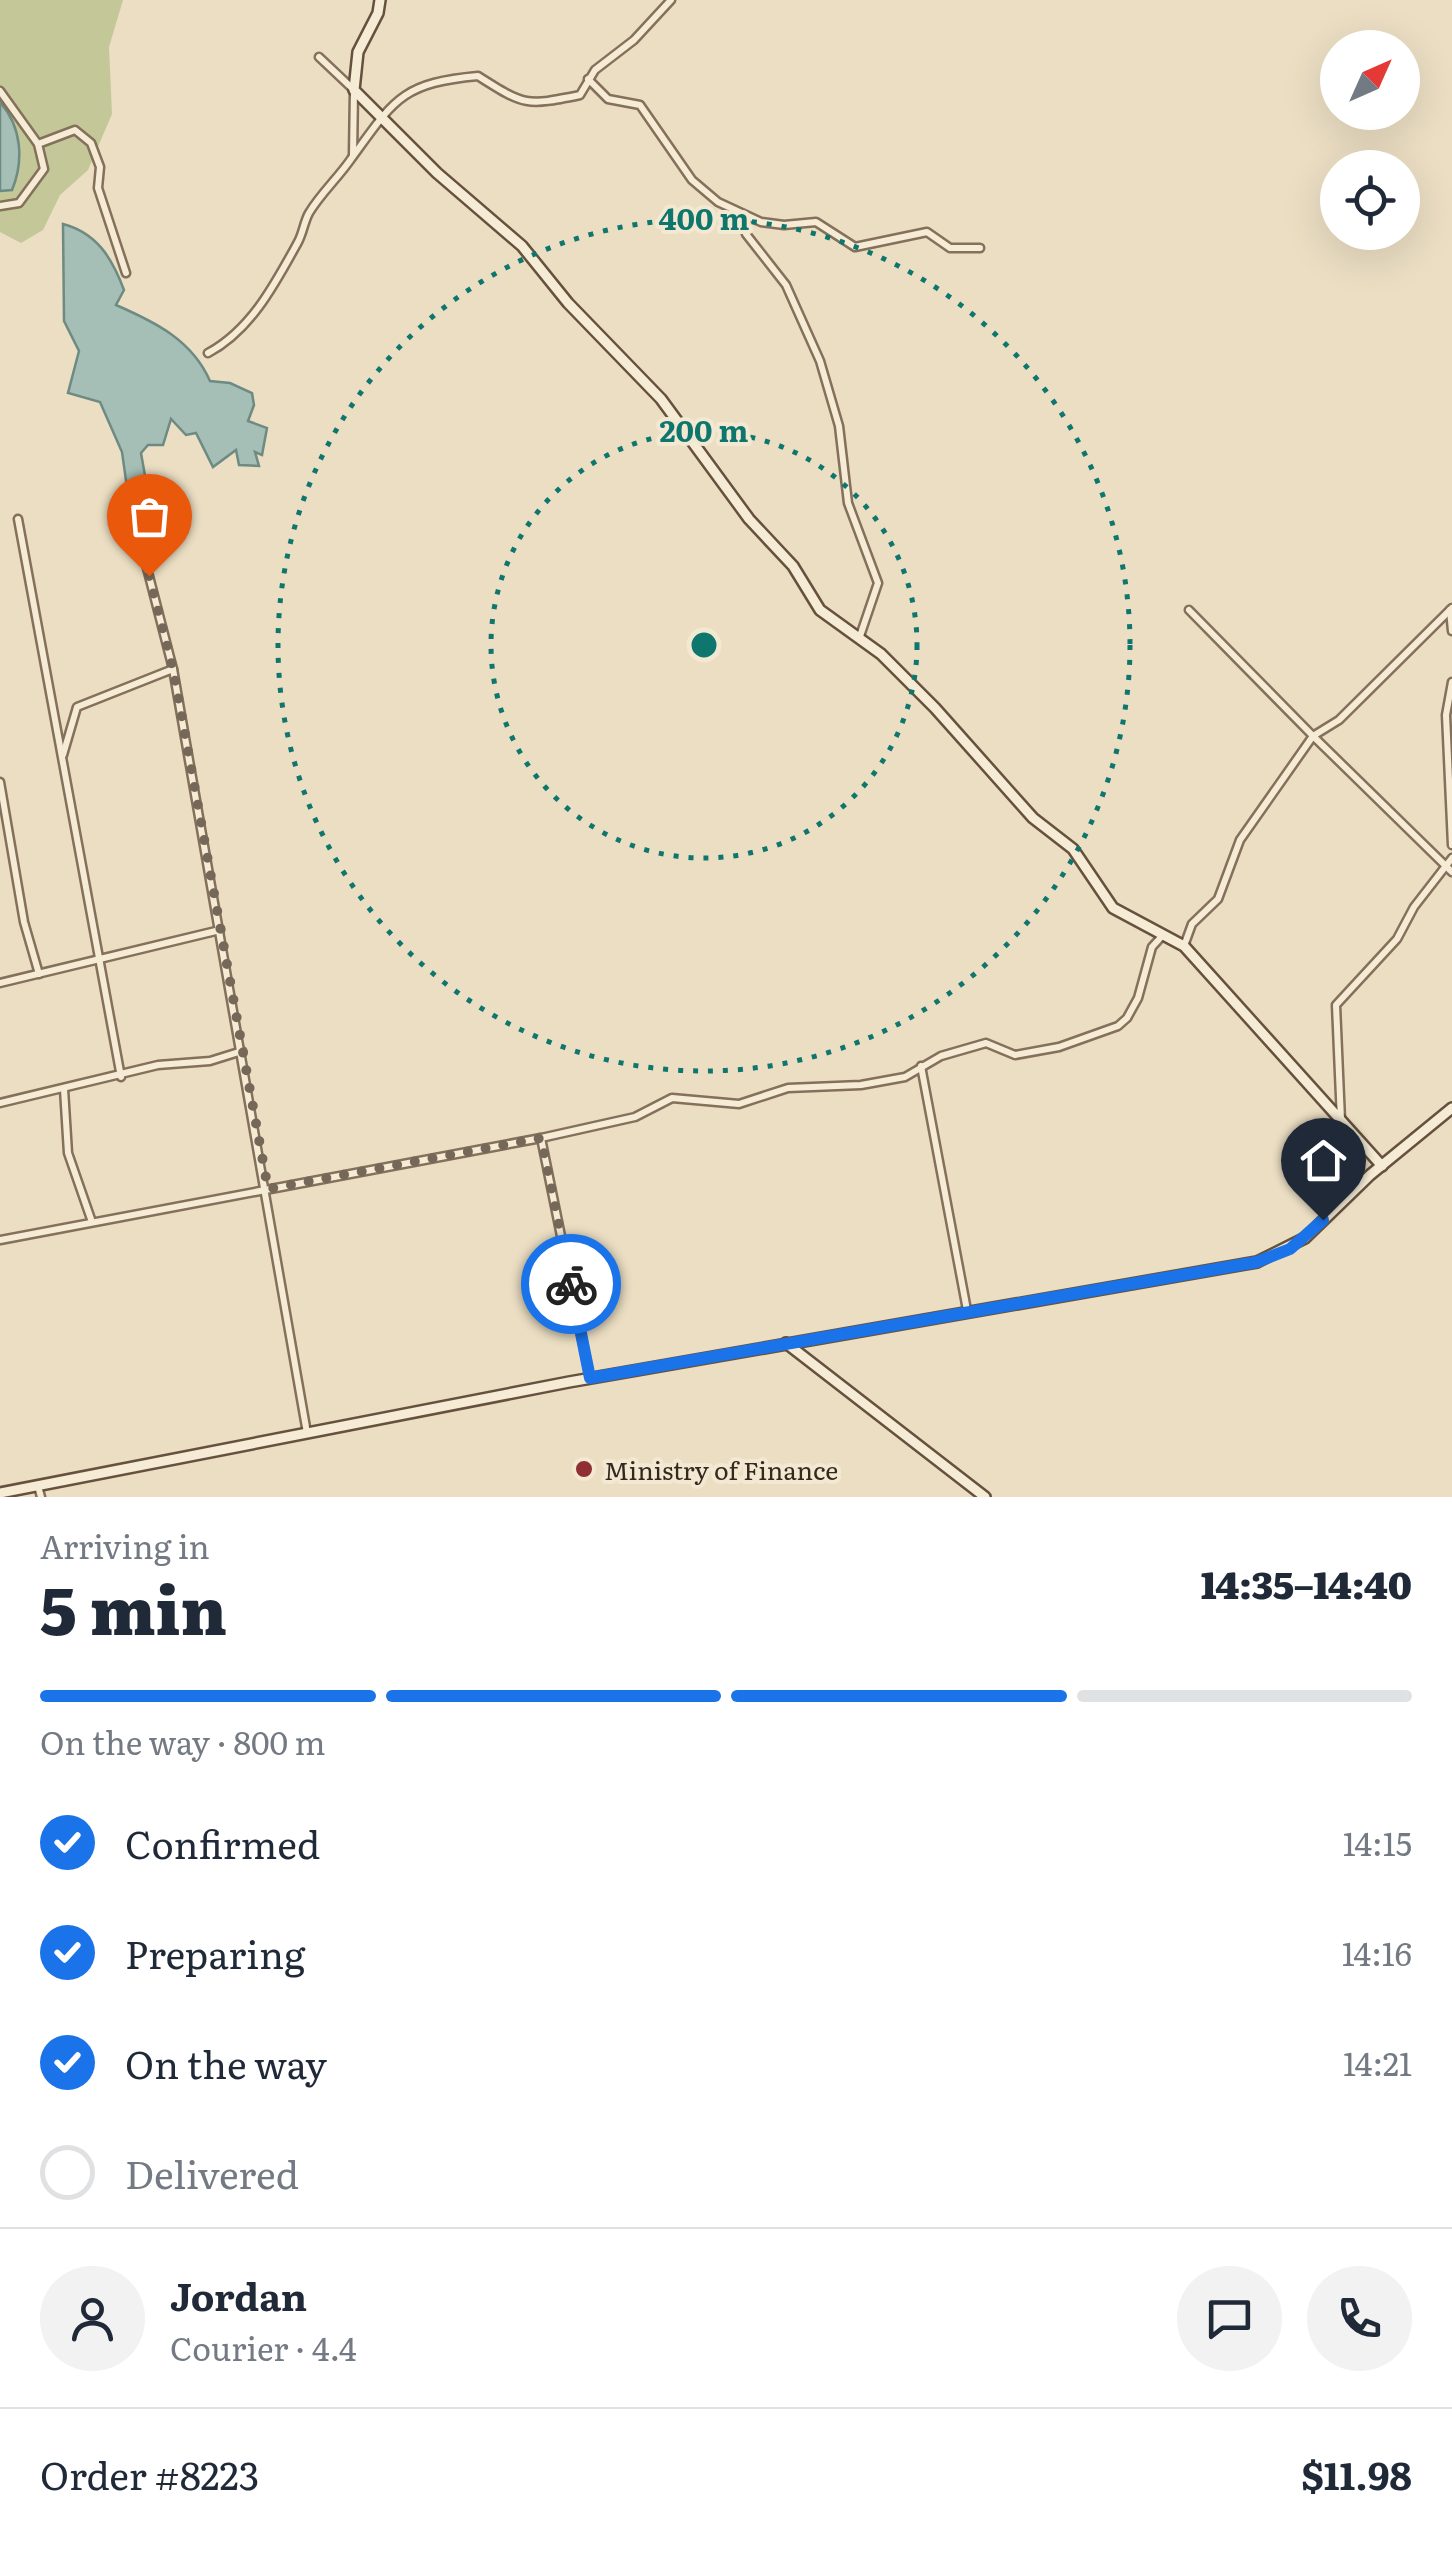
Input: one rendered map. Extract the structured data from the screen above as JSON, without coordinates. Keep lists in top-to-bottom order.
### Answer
{
  "places": ["Ministry of Finance"],
  "north": "top right",
  "page": {
    "heading": ["5 min", "Arriving in", "14:35–14:40"],
    "panel": [
      "Jordan",
      "Courier · 4.4",
      "Order #8223",
      "$11.98"
    ],
    "bar": "On the way · 800 m",
    "list": [
      ["Confirmed", "14:15"],
      ["Preparing", "14:16"],
      ["On the way", "14:21"],
      "Delivered"
    ]
  },
  "rings": ["400 m", "200 m"]
}
